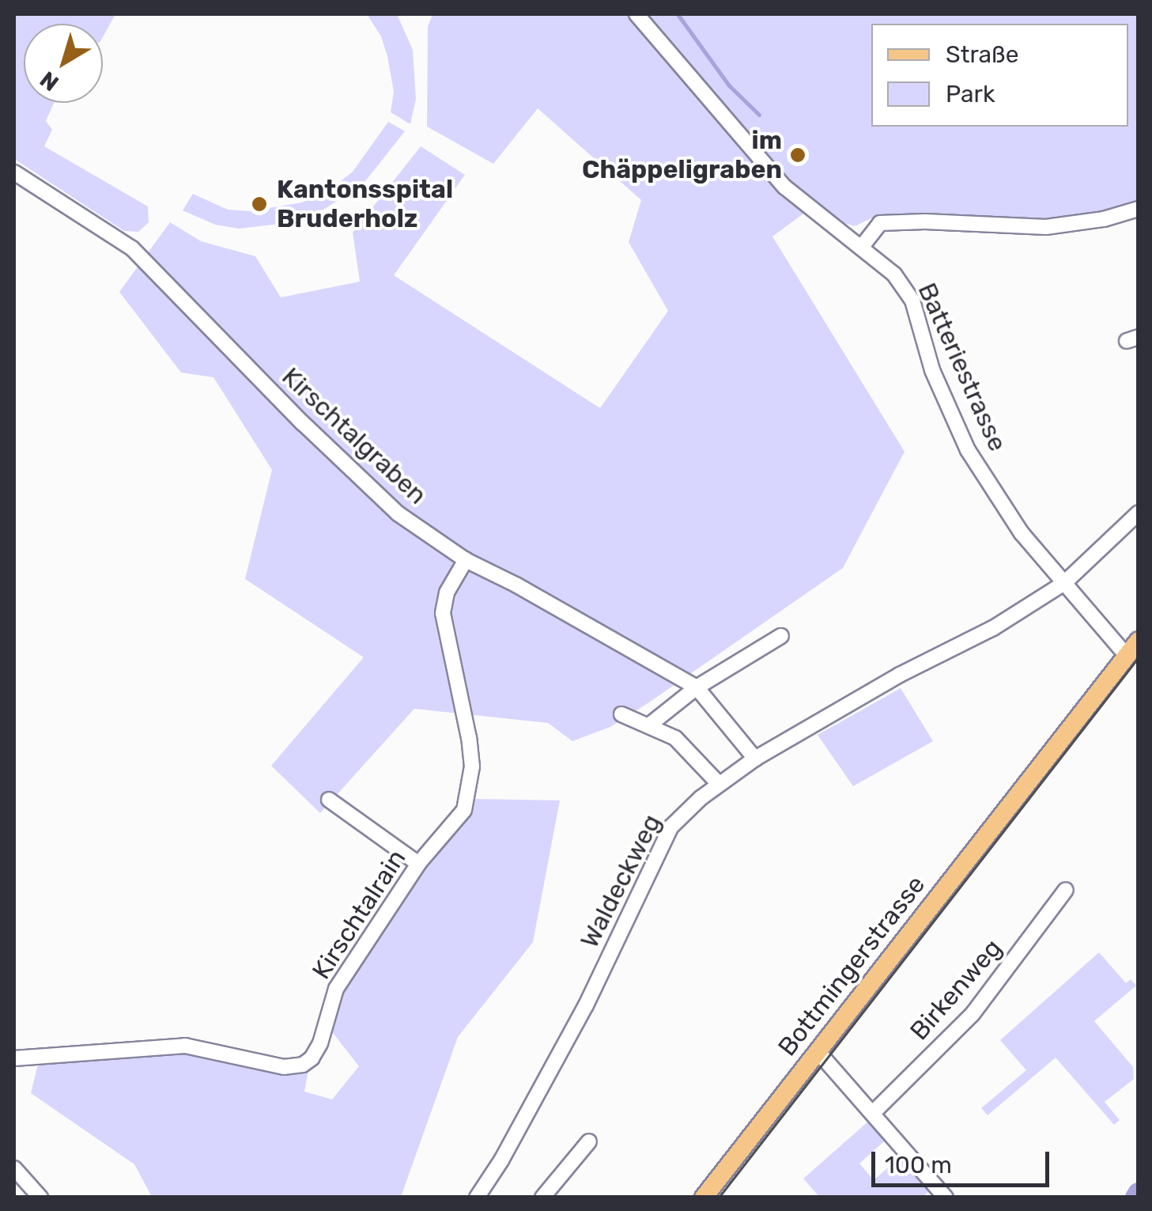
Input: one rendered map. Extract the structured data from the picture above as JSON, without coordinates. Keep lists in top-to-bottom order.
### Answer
{
  "streets": {
    "main road": ["Bottmingerstrasse"],
    "street": [
      "Batteriestrasse",
      "Kirschtalgraben",
      "Waldeckweg",
      "Kirschtalrain",
      "Birkenweg"
    ]
  },
  "crossings": [
    ["Batteriestrasse", "Waldeckweg"],
    ["Batteriestrasse", "Bottmingerstrasse"],
    ["Kirschtalgraben", "Waldeckweg"],
    ["Kirschtalgraben", "Kirschtalrain"]
  ],
  "places": ["im Chäppeligraben", "Kantonsspital Bruderholz"],
  "legend": ["Straße", "Park"],
  "scale_bar": "100 m",
  "north": "bottom left"
}
